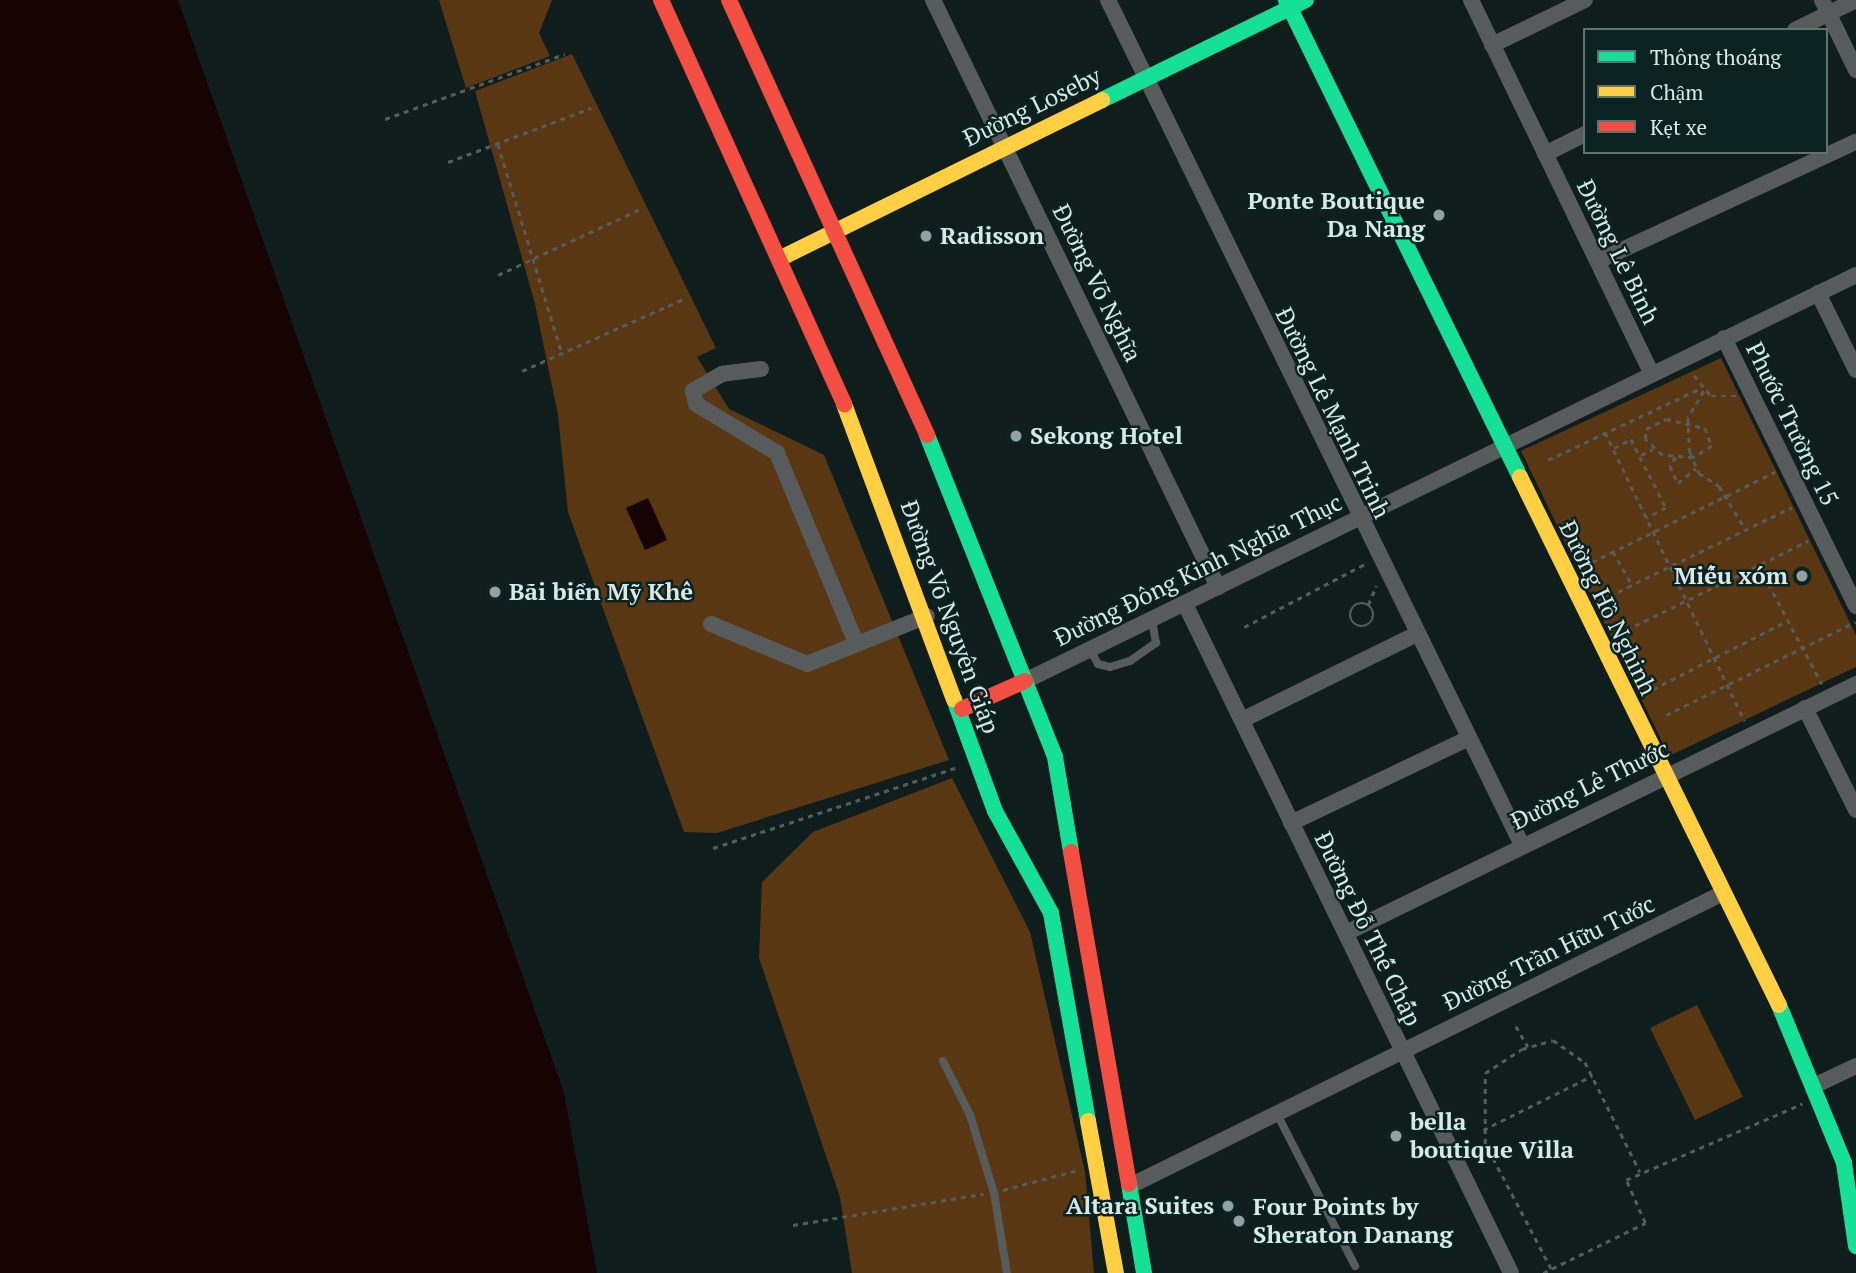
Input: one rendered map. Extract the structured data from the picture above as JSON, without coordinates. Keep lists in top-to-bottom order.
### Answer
{
  "streets": {
    "main road": ["Đường Loseby", "Đường Hồ Nghinh", "Đường Võ Nguyên Giáp"],
    "street": [
      "Đường Lê Binh",
      "Đường Võ Nghĩa",
      "Đường Lê Mạnh Trinh",
      "Phước Trường 15",
      "Đường Đông Kinh Nghĩa Thục",
      "Đường Lê Thước",
      "Đường Đỗ Thế Chấp",
      "Đường Trần Hữu Tước"
    ]
  },
  "crossings": [
    ["Đường Loseby", "Đường Võ Nghĩa"],
    ["Đường Loseby", "Đường Lê Mạnh Trinh"],
    ["Đường Loseby", "Đường Hồ Nghinh"],
    ["Đường Loseby", "Đường Võ Nguyên Giáp"],
    ["Đường Lê Binh", "Đường Đông Kinh Nghĩa Thục"],
    ["Đường Võ Nghĩa", "Đường Đông Kinh Nghĩa Thục"],
    ["Đường Lê Mạnh Trinh", "Đường Đông Kinh Nghĩa Thục"],
    ["Đường Lê Mạnh Trinh", "Đường Lê Thước"],
    ["Phước Trường 15", "Đường Đông Kinh Nghĩa Thục"],
    ["Đường Đông Kinh Nghĩa Thục", "Đường Hồ Nghinh"],
    ["Đường Đông Kinh Nghĩa Thục", "Đường Võ Nguyên Giáp"],
    ["Đường Đông Kinh Nghĩa Thục", "Đường Đỗ Thế Chấp"],
    ["Đường Hồ Nghinh", "Đường Lê Thước"],
    ["Đường Hồ Nghinh", "Đường Trần Hữu Tước"],
    ["Đường Võ Nguyên Giáp", "Đường Trần Hữu Tước"],
    ["Đường Lê Thước", "Đường Đỗ Thế Chấp"],
    ["Đường Đỗ Thế Chấp", "Đường Trần Hữu Tước"]
  ],
  "places": [
    "Ponte Boutique Da Nang",
    "Radisson",
    "Sekong Hotel",
    "Miếu xóm",
    "Bãi biển Mỹ Khê",
    "bella boutique Villa",
    "Altara Suites",
    "Four Points by Sheraton Danang"
  ],
  "legend": ["Thông thoáng", "Chậm", "Kẹt xe"]
}
